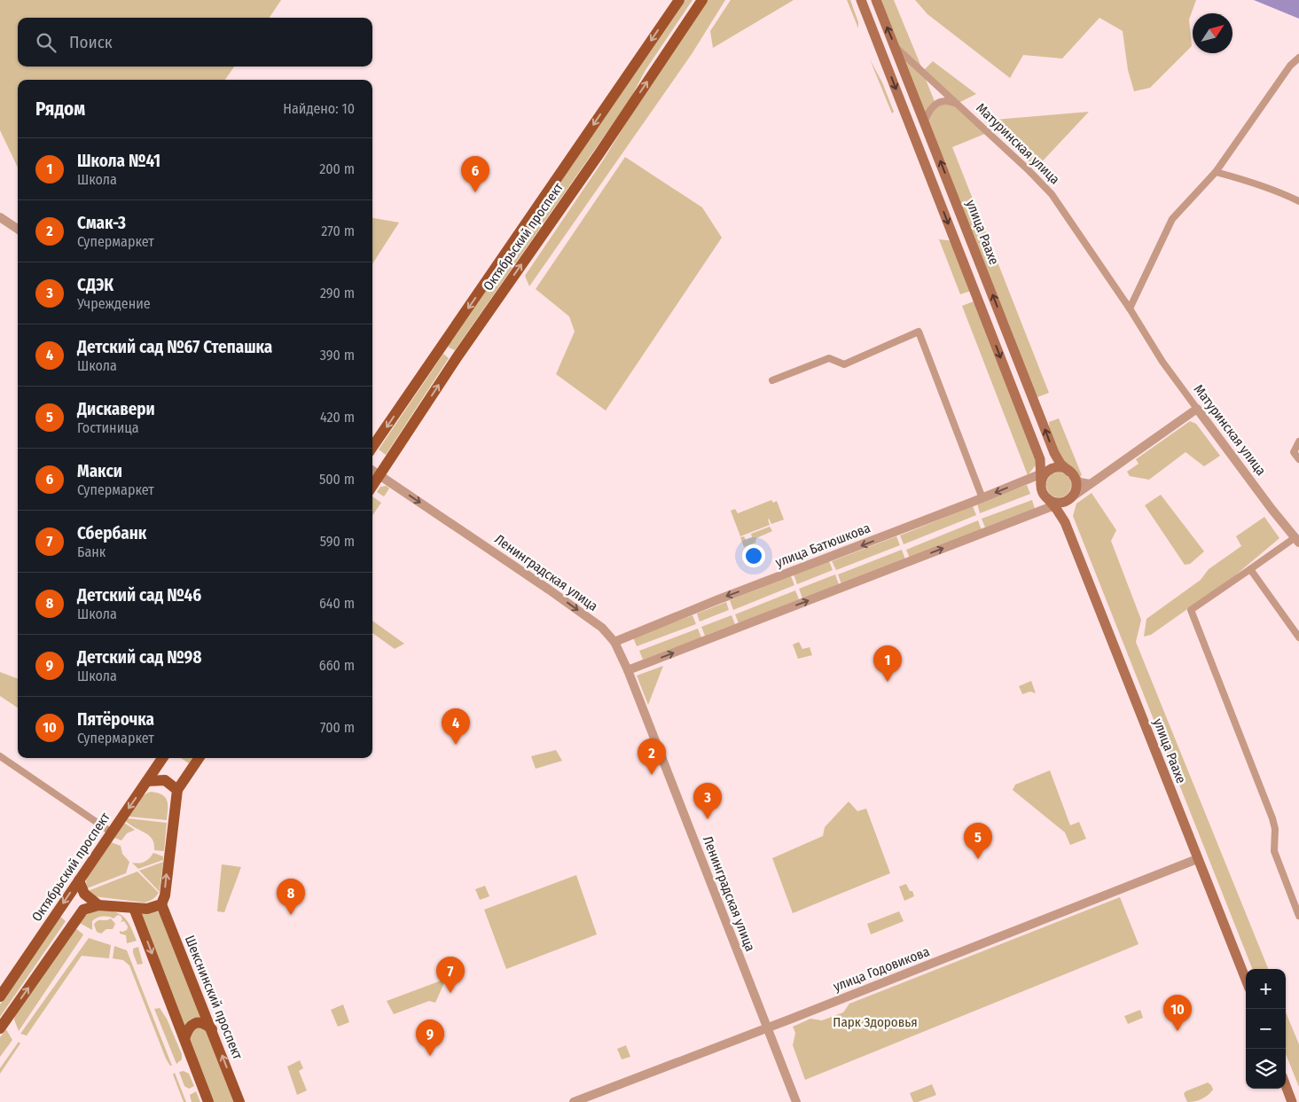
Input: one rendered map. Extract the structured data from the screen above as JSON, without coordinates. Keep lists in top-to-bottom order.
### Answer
{
  "streets": {
    "main road": ["улица Раахе", "Октябрьский проспект", "Шекснинский проспект"],
    "street": [
      "Матуринская улица",
      "улица Батюшкова",
      "Ленинградская улица",
      "улица Годовикова"
    ]
  },
  "crossings": [
    ["Матуринская улица", "улица Раахе"],
    ["улица Раахе", "улица Батюшкова"],
    ["улица Раахе", "улица Годовикова"],
    ["Октябрьский проспект", "Ленинградская улица"],
    ["улица Батюшкова", "Ленинградская улица"],
    ["Ленинградская улица", "улица Годовикова"]
  ],
  "one_way": ["Ленинградская улица"],
  "parks": ["Парк Здоровья"],
  "north": "top right",
  "page": {
    "search": "Поиск",
    "heading": ["Рядом", "Найдено: 10"],
    "list": [
      {
        "mark": "1",
        "name": "Школа №41",
        "note": "Школа",
        "value": "200 m"
      },
      {
        "mark": "2",
        "name": "Смак-3",
        "note": "Супермаркет",
        "value": "270 m"
      },
      {
        "mark": "3",
        "name": "СДЭК",
        "note": "Учреждение",
        "value": "290 m"
      },
      {
        "mark": "4",
        "name": "Детский сад №67 Степашка",
        "note": "Школа",
        "value": "390 m"
      },
      {
        "mark": "5",
        "name": "Дискавери",
        "note": "Гостиница",
        "value": "420 m"
      },
      {
        "mark": "6",
        "name": "Макси",
        "note": "Супермаркет",
        "value": "500 m"
      },
      {
        "mark": "7",
        "name": "Сбербанк",
        "note": "Банк",
        "value": "590 m"
      },
      {
        "mark": "8",
        "name": "Детский сад №46",
        "note": "Школа",
        "value": "640 m"
      },
      {
        "mark": "9",
        "name": "Детский сад №98",
        "note": "Школа",
        "value": "660 m"
      },
      {
        "mark": "10",
        "name": "Пятёрочка",
        "note": "Супермаркет",
        "value": "700 m"
      }
    ],
    "pins": [
      "6",
      "1",
      "4",
      "2",
      "3",
      "5",
      "8",
      "7",
      "10",
      "9"
    ],
    "map_buttons": ["+", "−"]
  }
}
